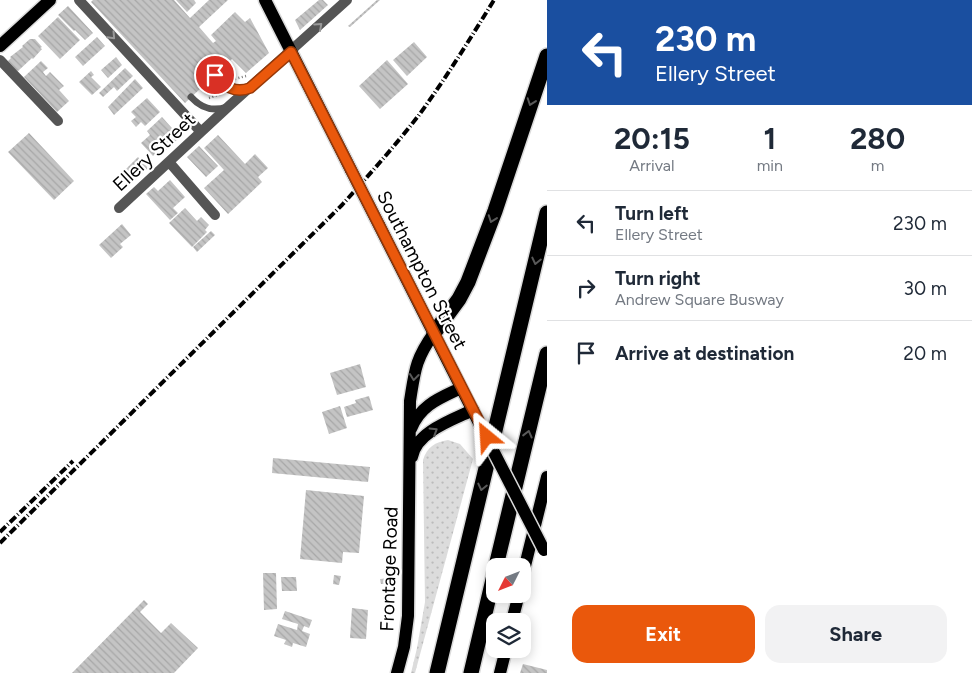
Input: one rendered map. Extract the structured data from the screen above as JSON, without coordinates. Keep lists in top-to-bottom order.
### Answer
{
  "streets": {
    "main road": ["Southampton Street", "Frontage Road"],
    "street": ["Ellery Street"]
  },
  "crossings": [
    ["Ellery Street", "Southampton Street"],
    ["Southampton Street", "Frontage Road"]
  ],
  "north": "bottom left",
  "page": {
    "turn": ["230 m", "Ellery Street"],
    "eta": [
      "20:15",
      "Arrival",
      "1",
      "min",
      "280",
      "m"
    ],
    "list": [
      {
        "name": "Turn left",
        "note": "Ellery Street",
        "value": "230 m"
      },
      {
        "name": "Turn right",
        "note": "Andrew Square Busway",
        "value": "30 m"
      },
      {
        "name": "Arrive at destination",
        "value": "20 m"
      }
    ],
    "buttons": ["Exit", "Share"]
  }
}
